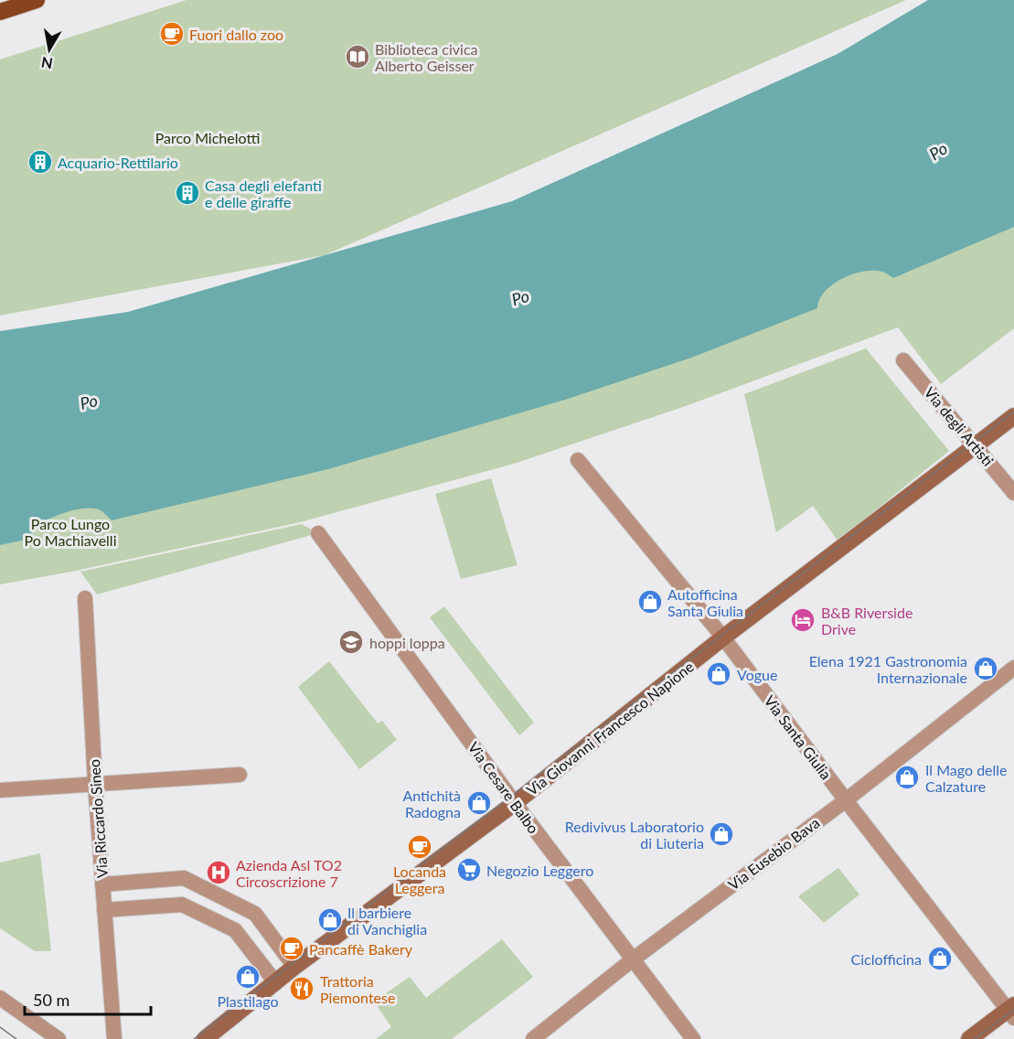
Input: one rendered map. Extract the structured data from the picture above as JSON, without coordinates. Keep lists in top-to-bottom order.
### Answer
{
  "streets": {
    "street": [
      "Via degli Artisti",
      "Via Giovanni Francesco Napione",
      "Via Santa Giulia",
      "Via Cesare Balbo",
      "Via Riccardo Sineo",
      "Via Eusebio Bava"
    ]
  },
  "crossings": [
    ["Via degli Artisti", "Via Giovanni Francesco Napione"],
    ["Via Giovanni Francesco Napione", "Via Santa Giulia"],
    ["Via Giovanni Francesco Napione", "Via Cesare Balbo"],
    ["Via Santa Giulia", "Via Eusebio Bava"],
    ["Via Cesare Balbo", "Via Eusebio Bava"]
  ],
  "water": ["Po"],
  "parks": ["Parco Michelotti", "Parco Lungo Po Machiavelli"],
  "places": {
    "cafe": ["Fuori dallo zoo", "Locanda Leggera", "Pancaffè Bakery"],
    "library": ["Biblioteca civica Alberto Geisser"],
    "building": ["Acquario-Rettilario", "Casa degli elefanti e delle giraffe"],
    "shop": [
      "Autofficina Santa Giulia",
      "Elena 1921 Gastronomia Internazionale",
      "Vogue",
      "Il Mago delle Calzature",
      "Antichità Radogna",
      "Redivivus Laboratorio di Liuteria",
      "Il barbiere di Vanchiglia",
      "Ciclofficina",
      "Plastilago"
    ],
    "hotel": ["B&B Riverside Drive"],
    "school or university": ["hoppi loppa"],
    "supermarket": ["Negozio Leggero"],
    "hospital": ["Azienda Asl TO2 Circoscrizione 7"],
    "restaurant": ["Trattoria Piemontese"]
  },
  "scale_bar": "50 m",
  "north": "bottom"
}
